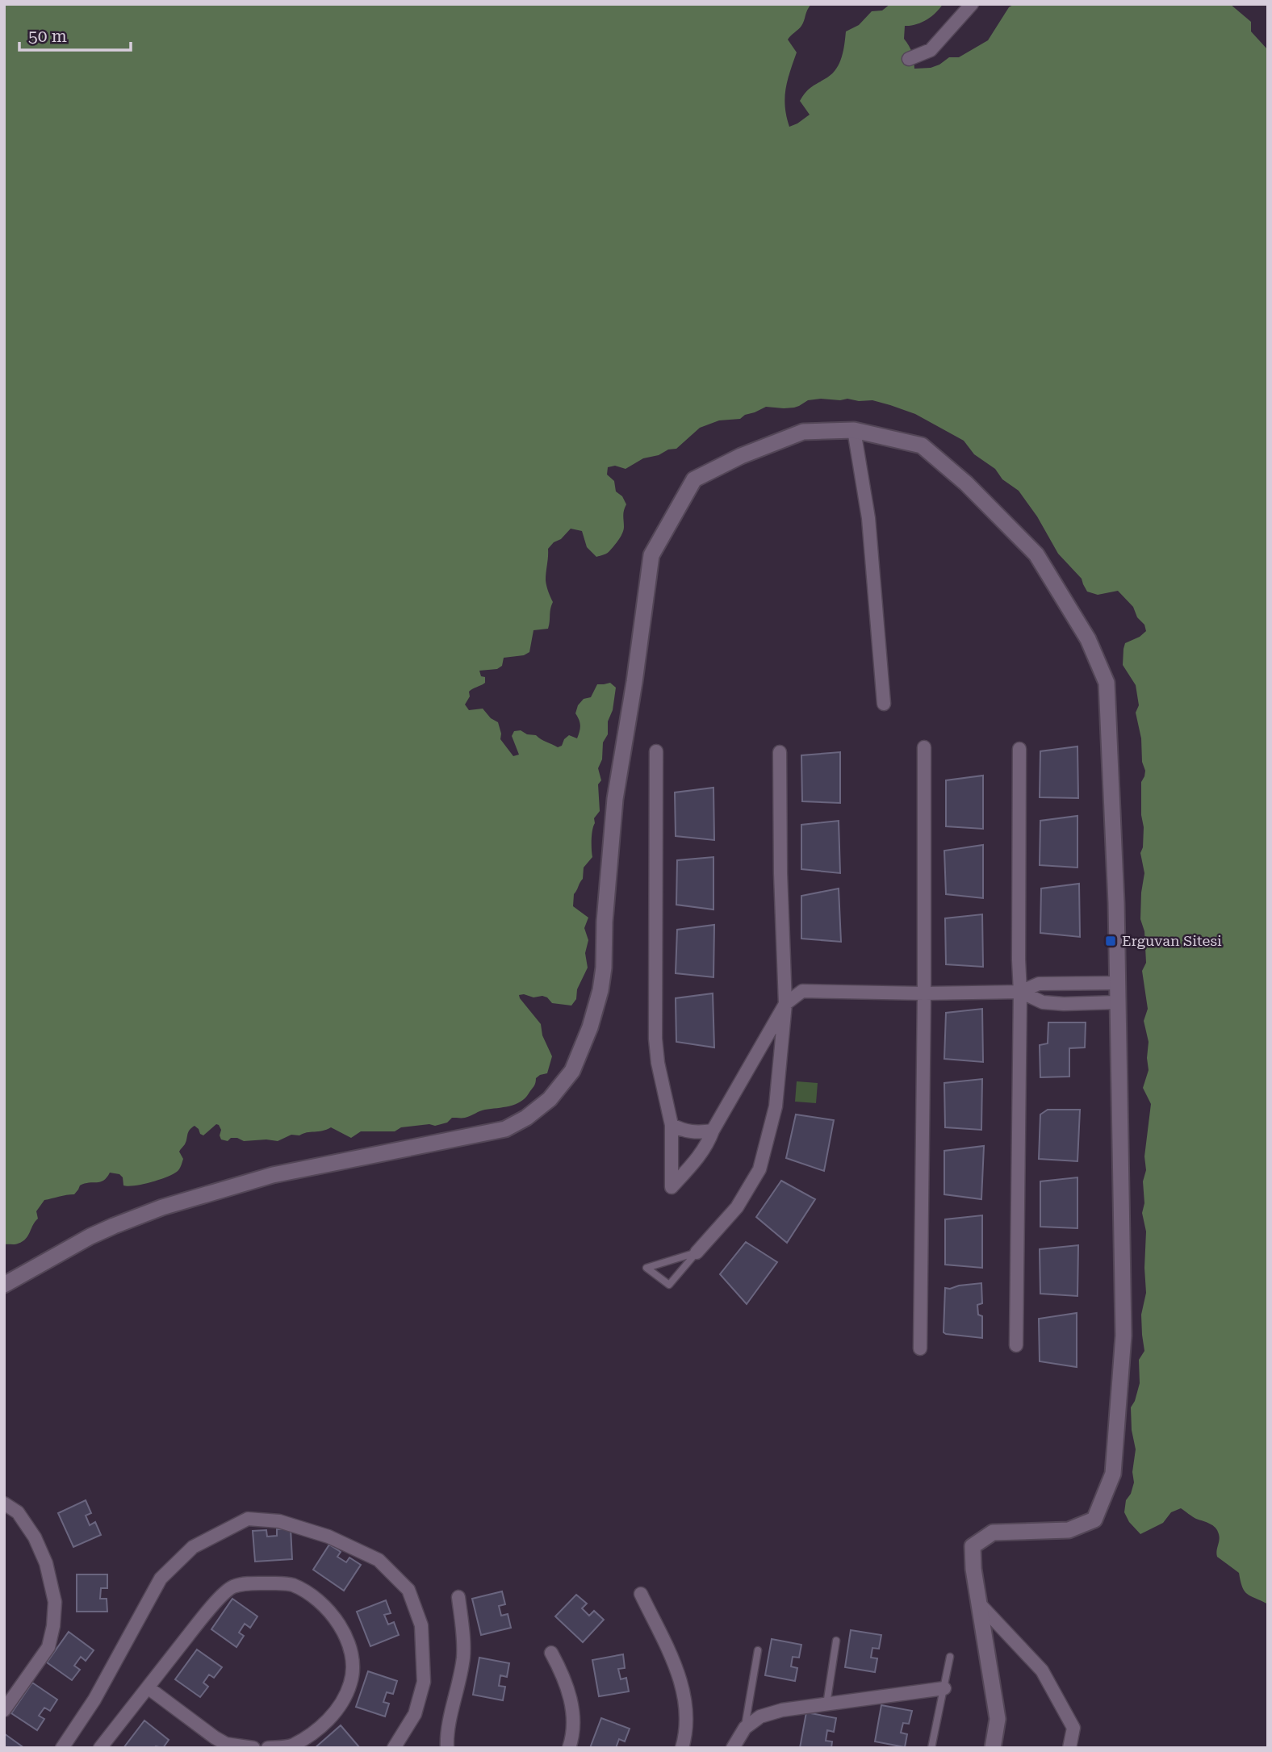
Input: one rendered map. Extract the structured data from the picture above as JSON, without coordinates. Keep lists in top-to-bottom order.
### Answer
{
  "places": {
    "transit": ["Erguvan Sitesi"]
  },
  "scale_bar": "50 m"
}
